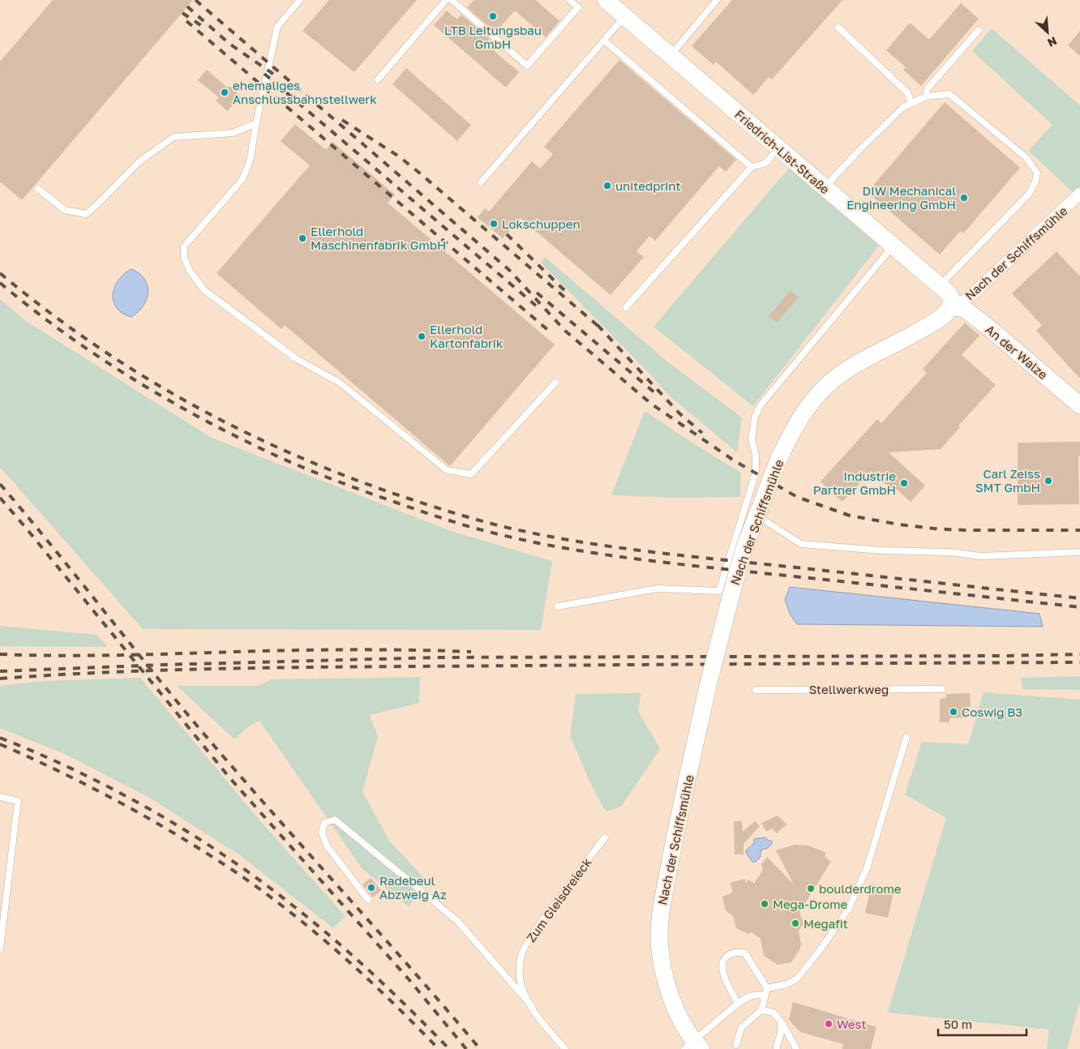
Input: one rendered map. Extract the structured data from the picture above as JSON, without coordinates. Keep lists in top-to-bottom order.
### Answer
{
  "streets": {
    "street": ["Friedrich-List-Straße", "Nach der Schiffsmühle", "An der Walze"],
    "lane": ["Stellwerkweg", "Zum Gleisdreieck"]
  },
  "crossings": [
    ["Friedrich-List-Straße", "Nach der Schiffsmühle"],
    ["Friedrich-List-Straße", "An der Walze"],
    ["Nach der Schiffsmühle", "An der Walze"]
  ],
  "places": [
    "LTB Leitungsbau GmbH",
    "ehemaliges Anschlussbahnstellwerk",
    "unitedprint",
    "DIW Mechanical Engineering GmbH",
    "Lokschuppen",
    "Ellerhold Maschinenfabrik GmbH",
    "Ellerhold Kartonfabrik",
    "Carl Zeiss SMT GmbH",
    "Industrie Partner GmbH",
    "Coswig B3",
    "Radebeul Abzweig Az",
    "boulderdrome",
    "Mega-Drome",
    "Megafit",
    "West"
  ],
  "scale_bar": "50 m",
  "north": "bottom right"
}
